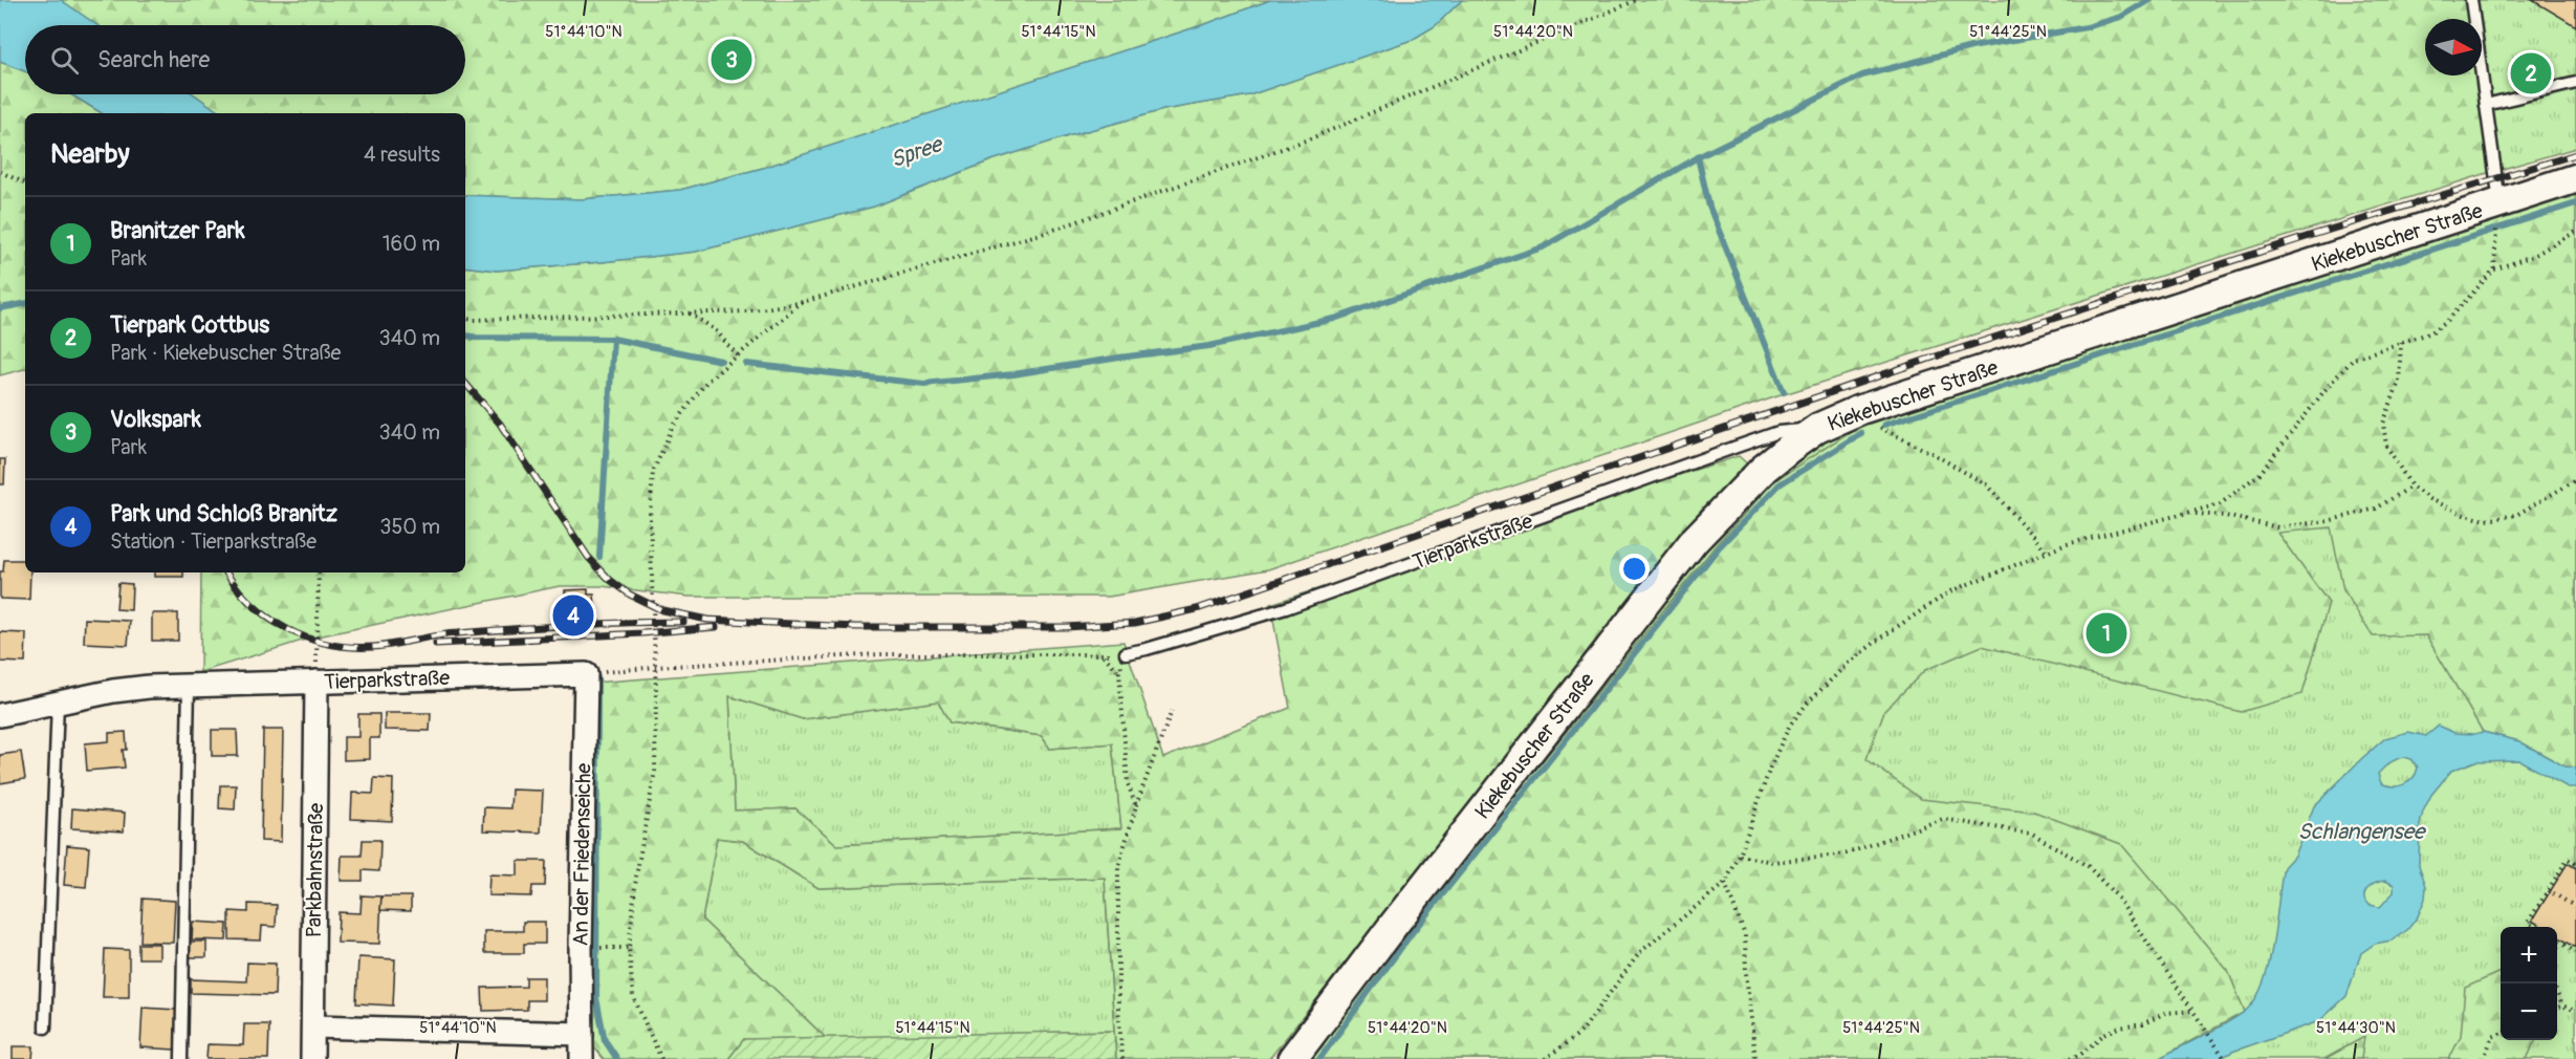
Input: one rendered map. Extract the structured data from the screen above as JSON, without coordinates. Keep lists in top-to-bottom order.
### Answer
{
  "streets": {
    "street": [
      "Kiekebuscher Straße",
      "Tierparkstraße",
      "An der Friedenseiche",
      "Parkbahnstraße"
    ]
  },
  "crossings": [
    ["Kiekebuscher Straße", "Tierparkstraße"],
    ["Tierparkstraße", "An der Friedenseiche"],
    ["Tierparkstraße", "Parkbahnstraße"]
  ],
  "water": ["Spree", "Schlangensee"],
  "north": "right",
  "page": {
    "search": "Search here",
    "pins": [
      "3",
      "2",
      "4",
      "1"
    ],
    "heading": ["Nearby", "4 results"],
    "list": [
      {
        "mark": "1",
        "name": "Branitzer Park",
        "note": "Park",
        "value": "160 m"
      },
      {
        "mark": "2",
        "name": "Tierpark Cottbus",
        "note": "Park · Kiekebuscher Straße",
        "value": "340 m"
      },
      {
        "mark": "3",
        "name": "Volkspark",
        "note": "Park",
        "value": "340 m"
      },
      {
        "mark": "4",
        "name": "Park und Schloß Branitz",
        "note": "Station · Tierparkstraße",
        "value": "350 m"
      }
    ],
    "map_buttons": ["+", "−"]
  },
  "coordinates": [
    "51°44'10\"N",
    "51°44'15\"N",
    "51°44'20\"N",
    "51°44'25\"N",
    "51°44'30\"N"
  ]
}
